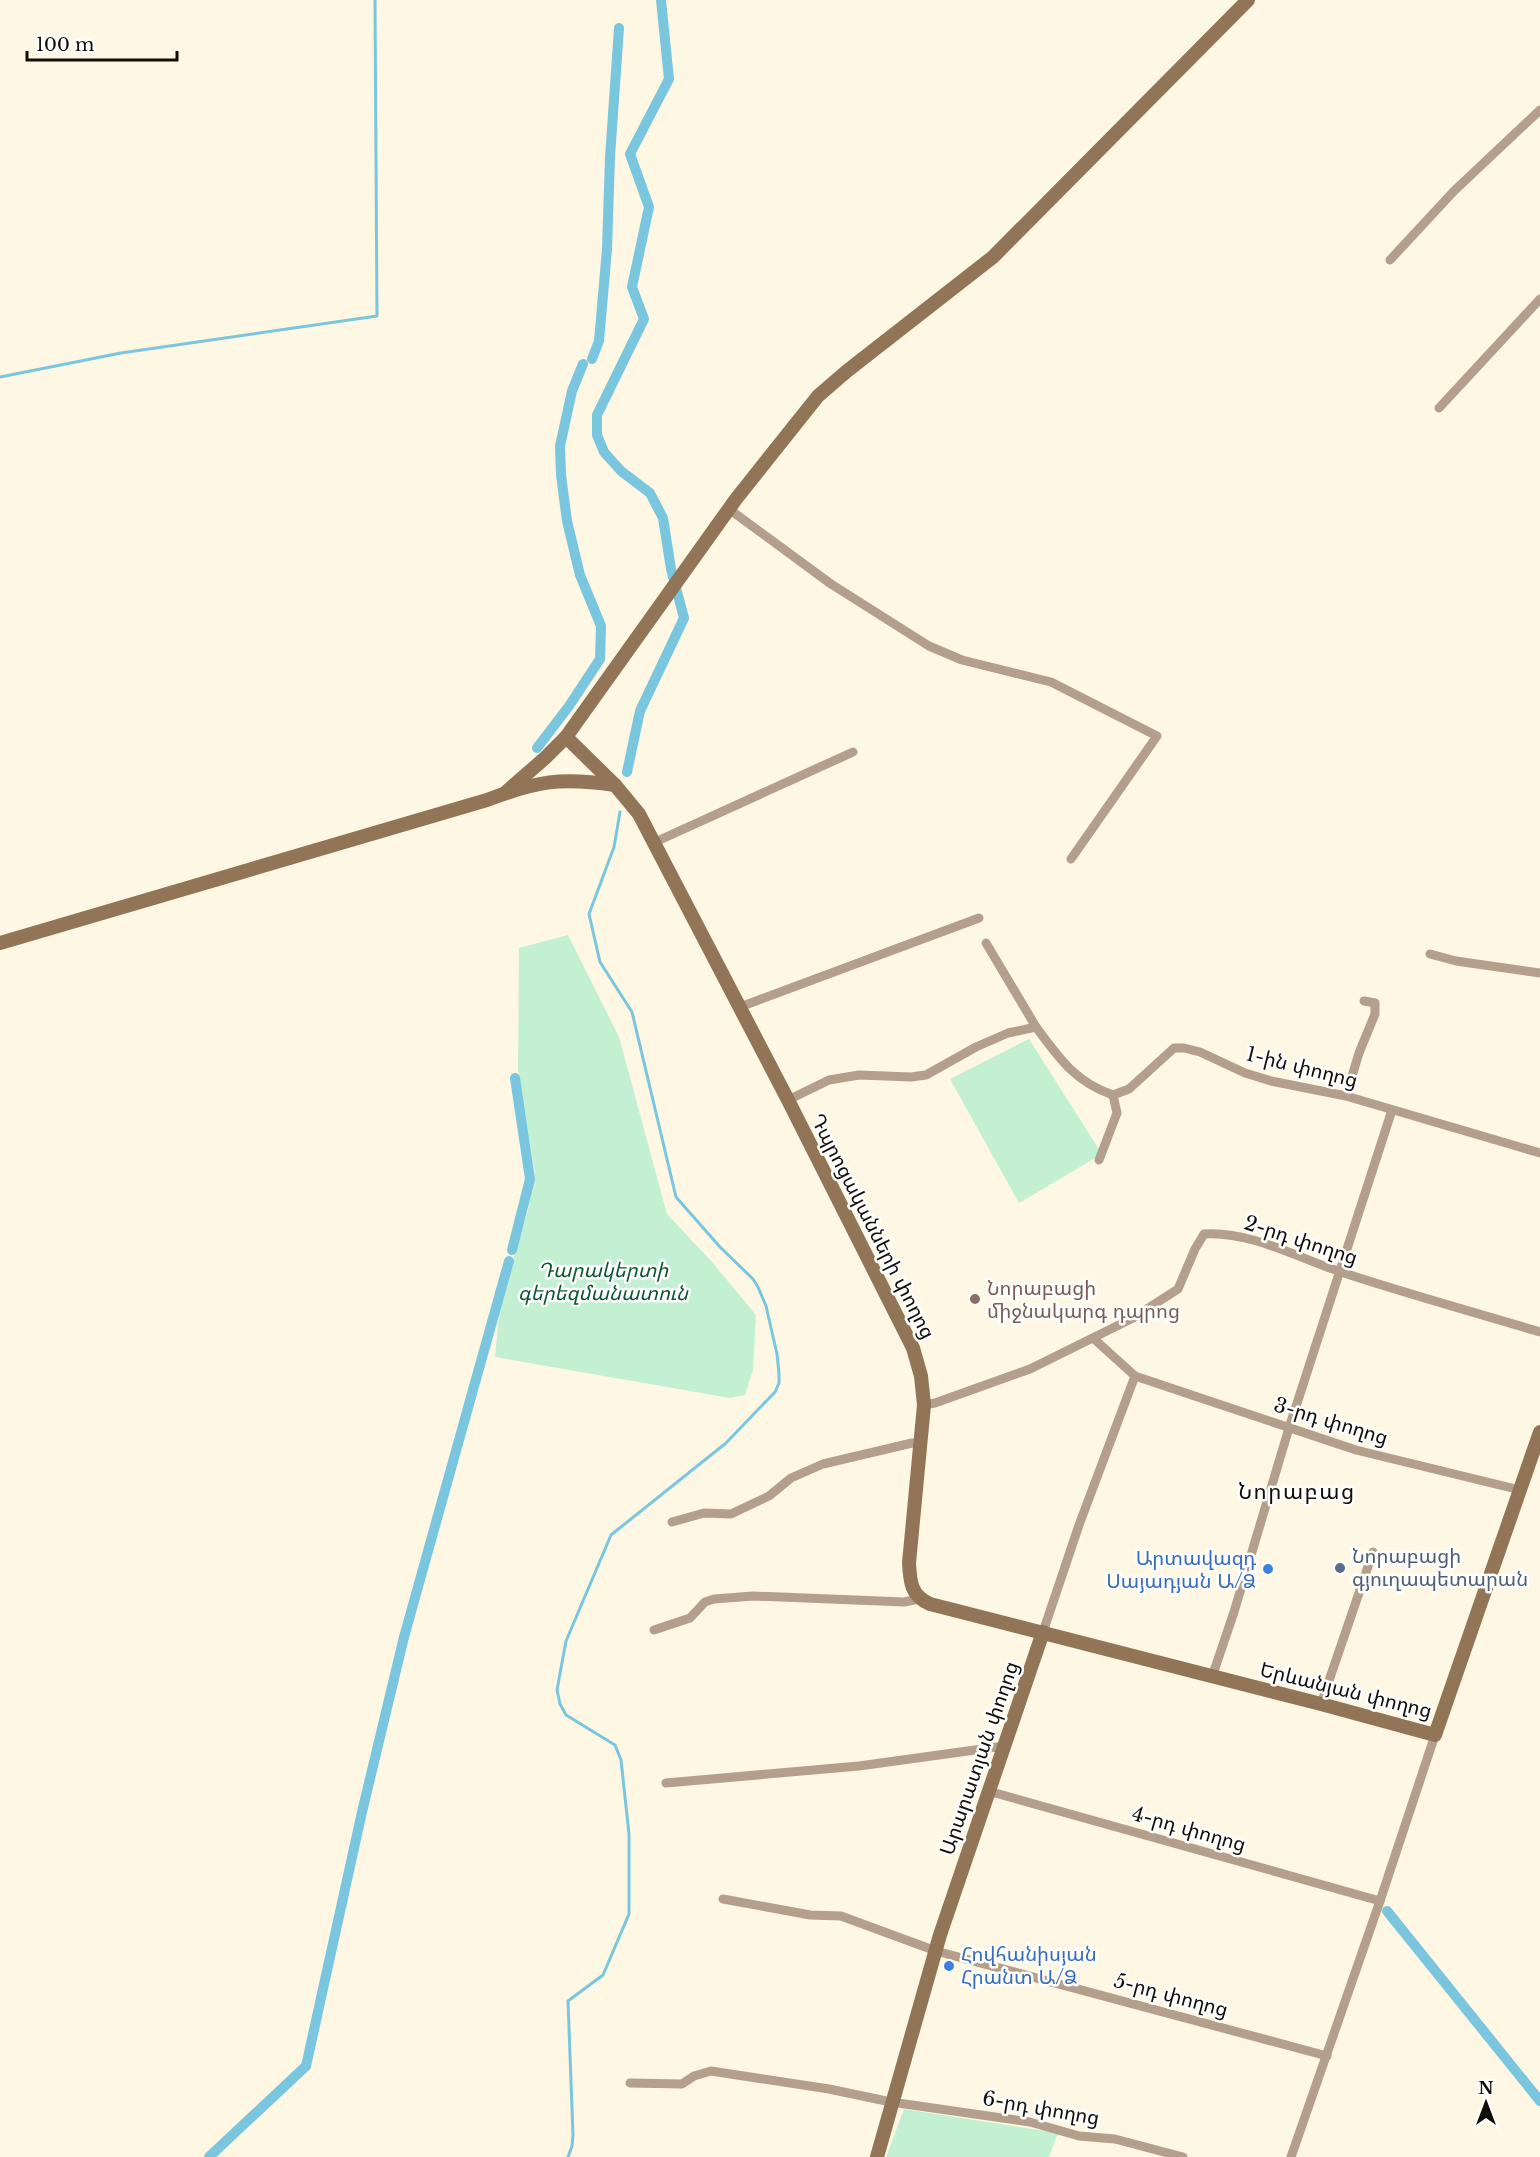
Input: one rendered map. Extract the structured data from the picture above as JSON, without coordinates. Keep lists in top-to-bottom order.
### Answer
{
  "streets": {
    "main road": ["Դպրոցականների փողոց", "Երևանյան փողոց", "Արարատյան փողոց"],
    "street": [
      "1-ին փողոց",
      "2-րդ փողոց",
      "3-րդ փողոց",
      "4-րդ փողոց",
      "5-րդ փողոց",
      "6-րդ փողոց"
    ]
  },
  "crossings": [
    ["Դպրոցականների փողոց", "2-րդ փողոց"],
    ["3-րդ փողոց", "Երևանյան փողոց"],
    ["3-րդ փողոց", "Արարատյան փողոց"],
    ["Երևանյան փողոց", "Արարատյան փողոց"],
    ["Արարատյան փողոց", "4-րդ փողոց"],
    ["Արարատյան փողոց", "5-րդ փողոց"],
    ["Արարատյան փողոց", "6-րդ փողոց"]
  ],
  "districts": ["Նորաբաց"],
  "parks": ["Դարակերտի գերեզմանատուն"],
  "places": [
    "Նորաբացի միջնակարգ դպրոց",
    "Նորաբացի գյուղապետարան",
    "Արտավազդ Սայադյան Ա/Ձ",
    "Հովհանիսյան Հրանտ Ա/Ձ"
  ],
  "scale_bar": "100 m",
  "north": "top"
}
